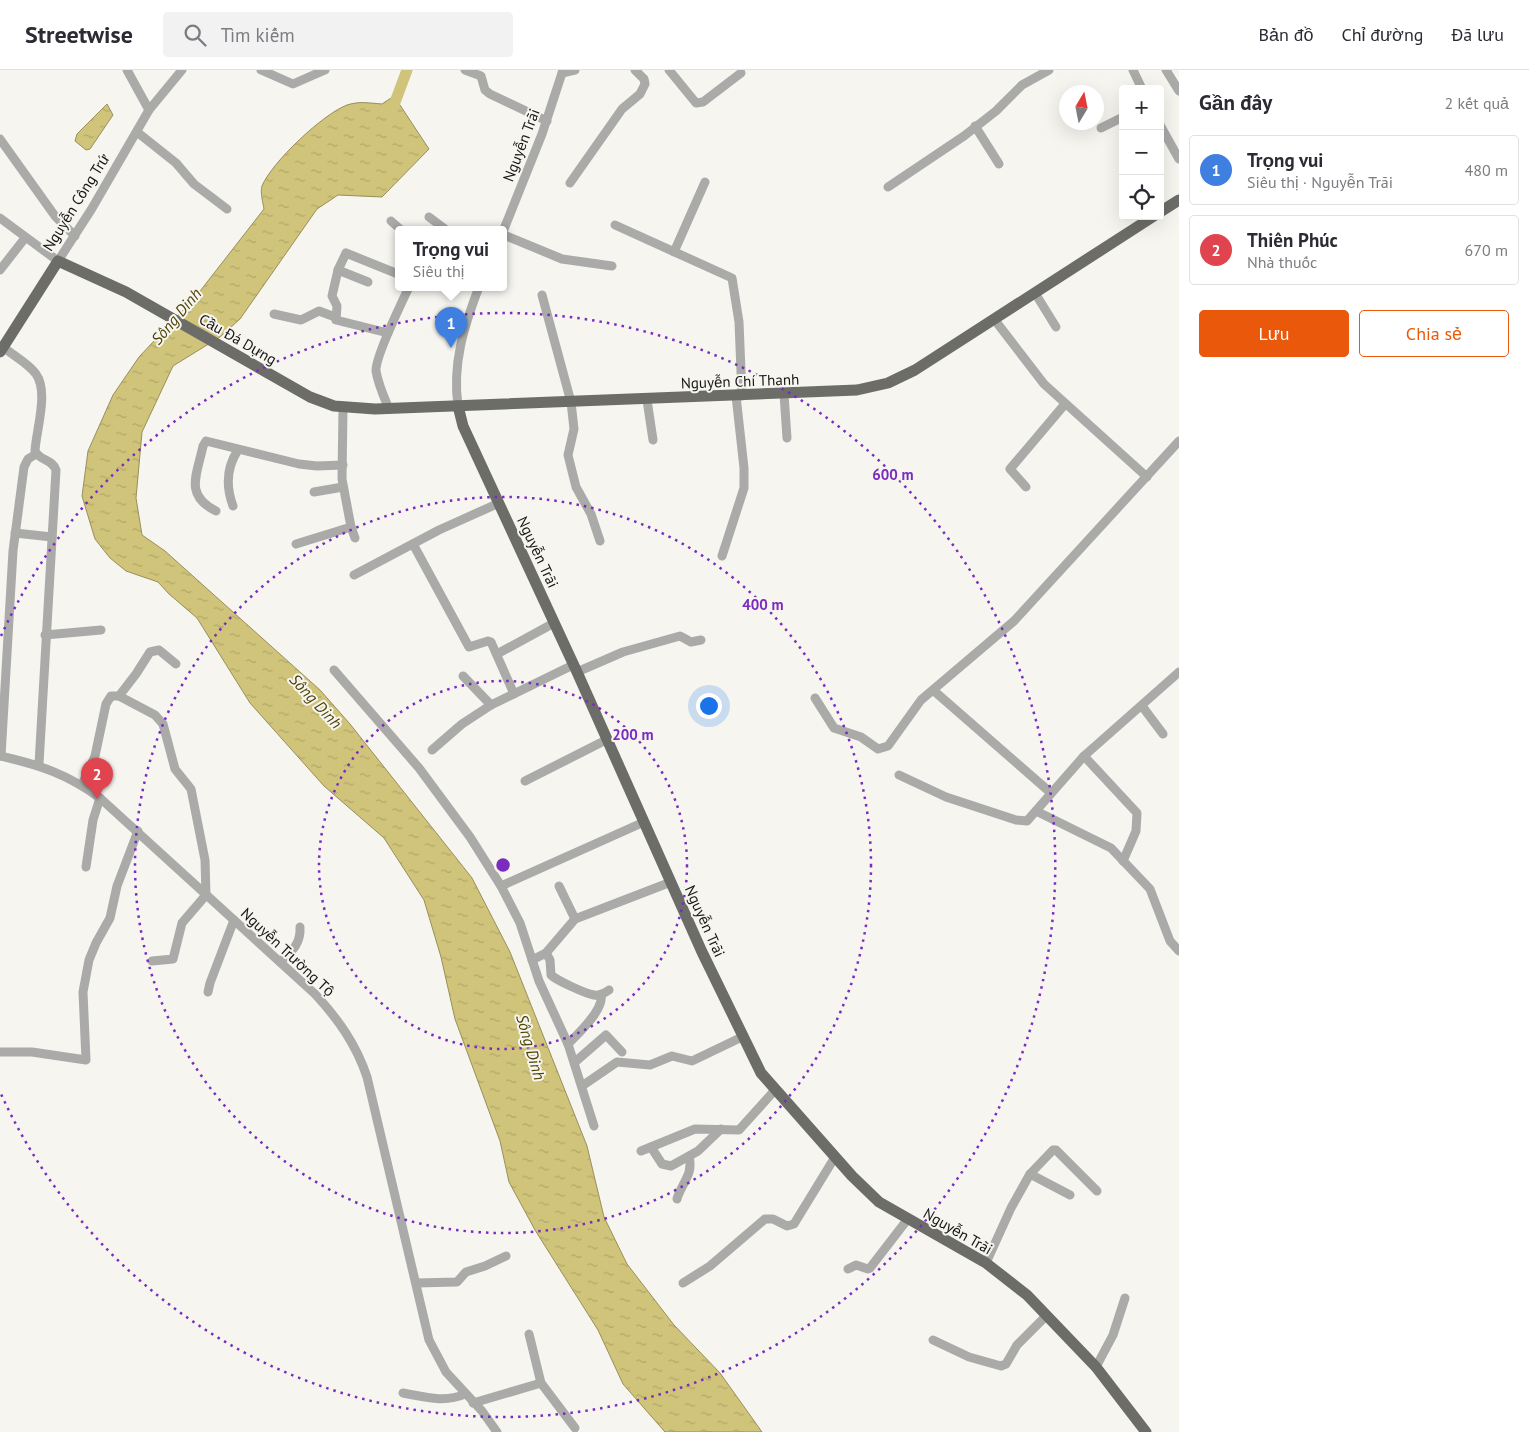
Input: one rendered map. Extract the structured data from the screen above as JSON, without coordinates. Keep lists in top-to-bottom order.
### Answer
{
  "streets": {
    "main road": [
      "Nguyễn Trãi",
      "Nguyễn Công Trứ",
      "Cầu Đá Dựng",
      "Nguyễn Chí Thanh"
    ],
    "street": ["Nguyễn Trường Tộ"]
  },
  "crossings": [
    ["Nguyễn Trãi", "Nguyễn Chí Thanh"],
    ["Nguyễn Công Trứ", "Cầu Đá Dựng"],
    ["Cầu Đá Dựng", "Nguyễn Chí Thanh"]
  ],
  "water": ["Sông Dinh"],
  "north": "top",
  "page": {
    "header": "Streetwise",
    "search": "Tìm kiếm",
    "nav": ["Bản đồ", "Chỉ đường", "Đã lưu"],
    "heading": ["Gần đây", "2 kết quả"],
    "map_buttons": ["+", "−"],
    "list": [
      {
        "mark": "1",
        "name": "Trọng vui",
        "note": "Siêu thị · Nguyễn Trãi",
        "value": "480 m"
      },
      {
        "mark": "2",
        "name": "Thiên Phúc",
        "note": "Nhà thuốc",
        "value": "670 m"
      }
    ],
    "popup": ["Trọng vui", "Siêu thị"],
    "buttons": ["Lưu", "Chia sẻ"],
    "pins": ["1", "2"]
  },
  "rings": ["600 m", "400 m", "200 m"]
}
